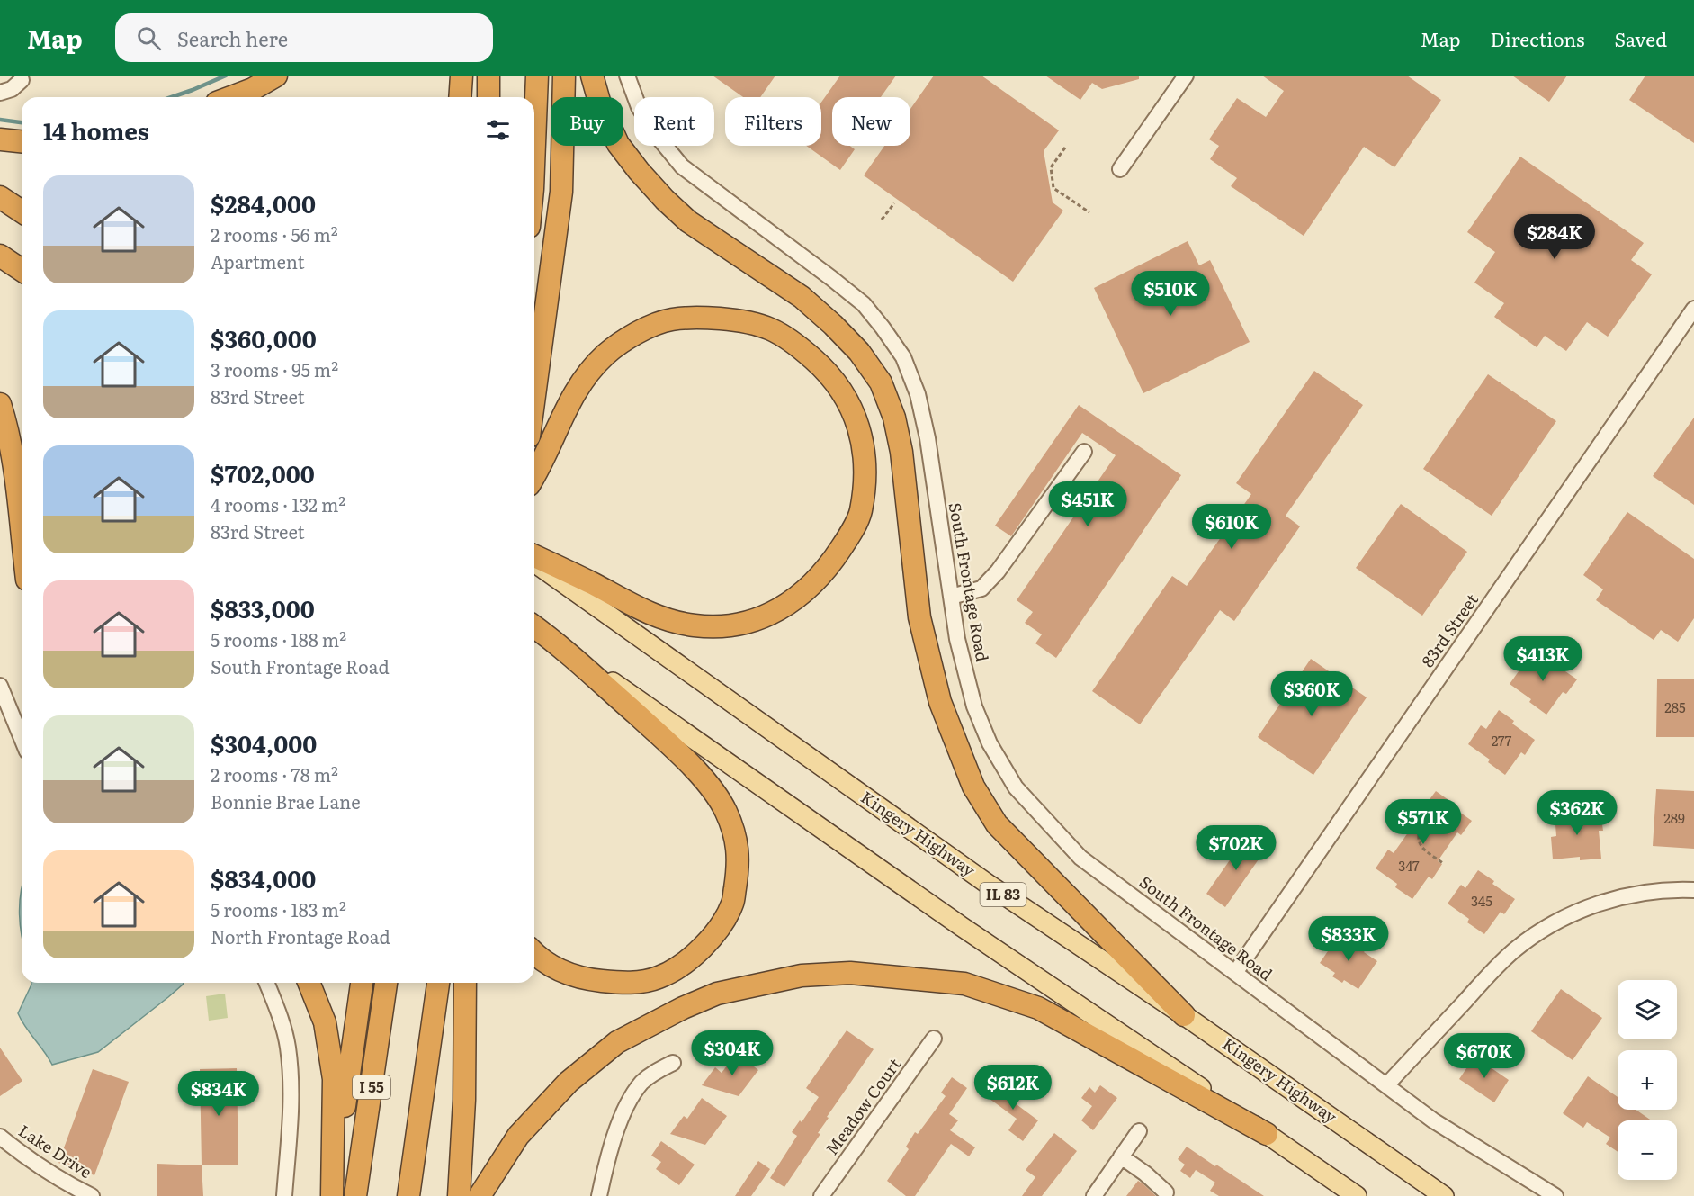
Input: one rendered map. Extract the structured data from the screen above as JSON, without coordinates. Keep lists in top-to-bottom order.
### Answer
{
  "streets": {
    "highway": ["I 55"],
    "main road": ["Kingery Highway", "IL 83"],
    "street": [
      "South Frontage Road",
      "83rd Street",
      "Meadow Court",
      "Lake Drive"
    ]
  },
  "crossings": [
    ["South Frontage Road", "83rd Street"]
  ],
  "house_numbers": [
    "285",
    "277",
    "289",
    "347",
    "345"
  ],
  "page": {
    "header": "Map",
    "search": "Search here",
    "nav": ["Map", "Directions", "Saved"],
    "chip": [
      "Buy",
      "Rent",
      "Filters",
      "New"
    ],
    "heading": "14 homes",
    "list": [
      {
        "name": "$284,000",
        "note": "2 rooms · 56 m² · Apartment"
      },
      {
        "name": "$360,000",
        "note": "3 rooms · 95 m² · 83rd Street"
      },
      {
        "name": "$702,000",
        "note": "4 rooms · 132 m² · 83rd Street"
      },
      {
        "name": "$833,000",
        "note": "5 rooms · 188 m² · South Frontage Road"
      },
      {
        "name": "$304,000",
        "note": "2 rooms · 78 m² · Bonnie Brae Lane"
      },
      {
        "name": "$834,000",
        "note": "5 rooms · 183 m² · North Frontage Road"
      }
    ],
    "price": [
      "$284K",
      "$510K",
      "$451K",
      "$610K",
      "$413K",
      "$360K",
      "$362K",
      "$571K",
      "$702K",
      "$833K",
      "$304K",
      "$670K",
      "$612K",
      "$834K"
    ],
    "map_buttons": ["+", "−"]
  }
}
